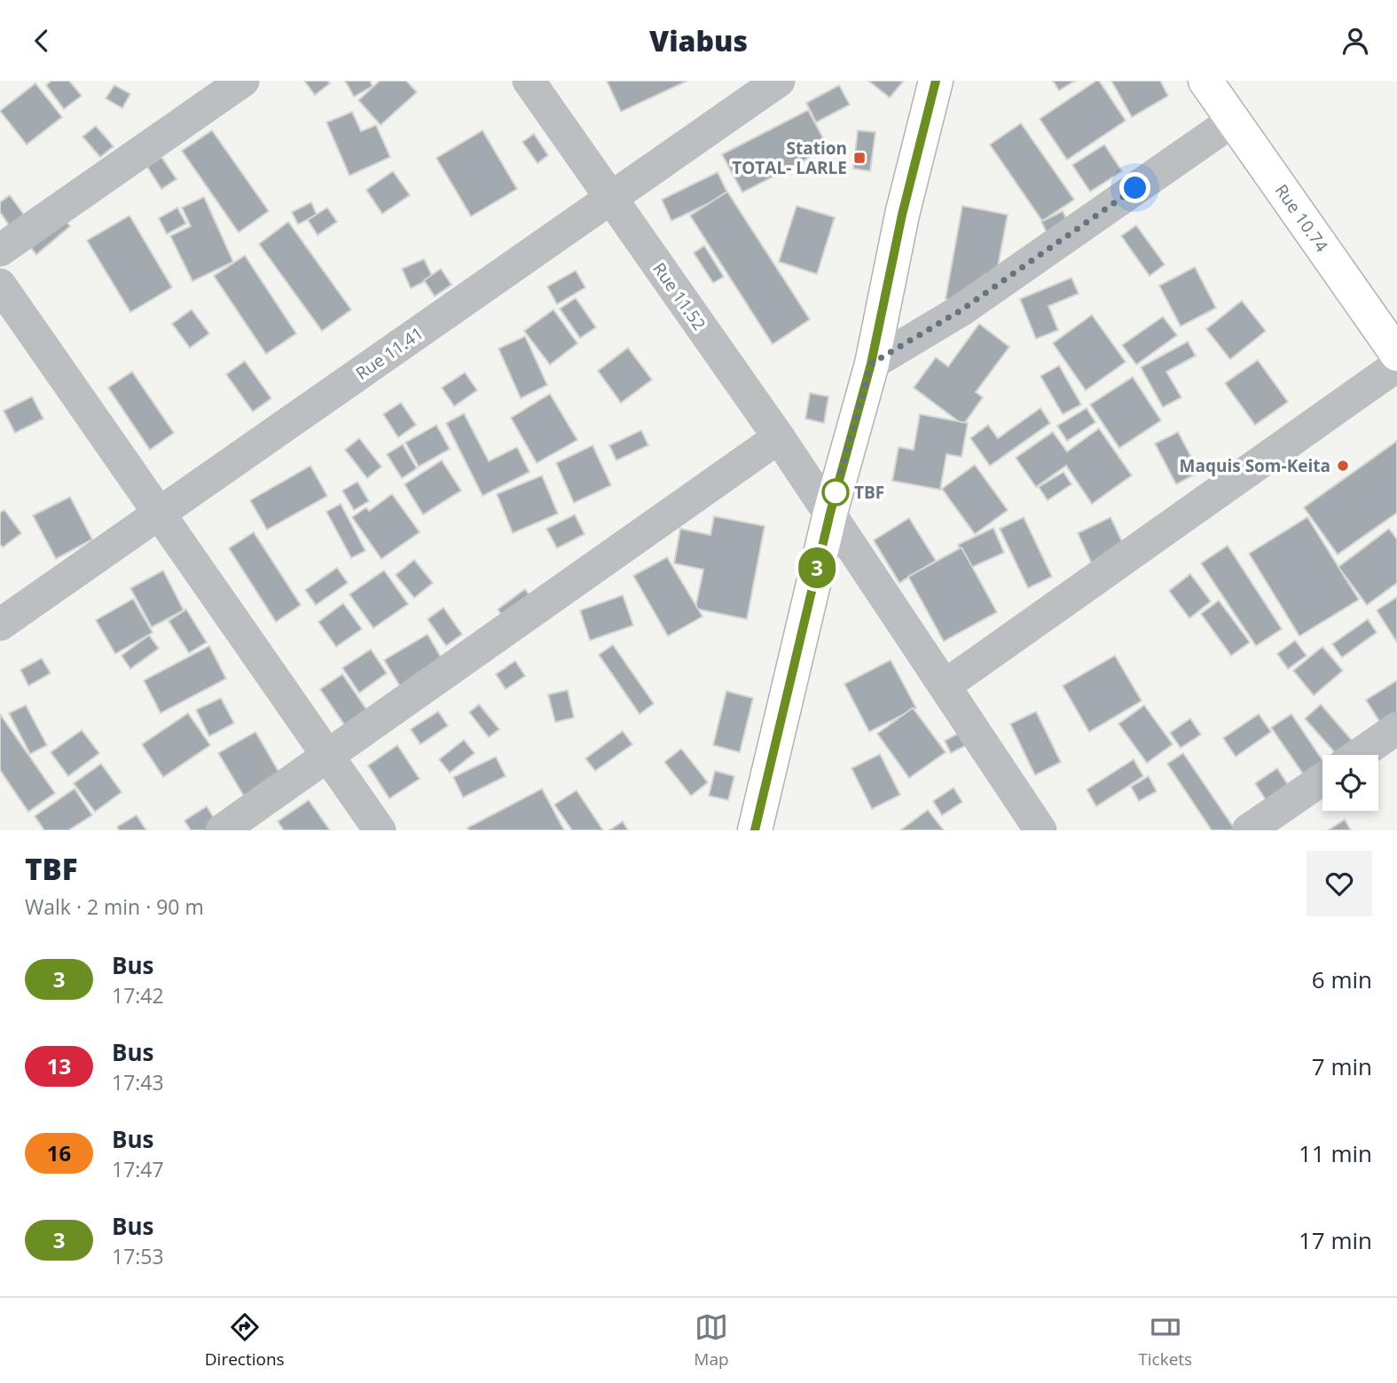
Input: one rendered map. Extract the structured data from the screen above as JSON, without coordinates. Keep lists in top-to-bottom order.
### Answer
{
  "streets": {
    "main road": ["Rue 10.74"],
    "street": ["Rue 11.52", "Rue 11.41"]
  },
  "crossings": [
    ["Rue 11.52", "Rue 11.41"]
  ],
  "places": {
    "transit": ["Station TOTAL- LARLE"],
    "other": ["Maquis Som-Keita", "TBF"]
  },
  "lines": ["bus line 3"],
  "page": {
    "header": "Viabus",
    "on_map": "3",
    "heading": ["TBF", "Walk · 2 min · 90 m"],
    "list": [
      {
        "mark": "3",
        "name": "Bus",
        "note": "17:42",
        "value": "6 min"
      },
      {
        "mark": "13",
        "name": "Bus",
        "note": "17:43",
        "value": "7 min"
      },
      {
        "mark": "16",
        "name": "Bus",
        "note": "17:47",
        "value": "11 min"
      },
      {
        "mark": "3",
        "name": "Bus",
        "note": "17:53",
        "value": "17 min"
      }
    ],
    "tabs": ["Directions", "Map", "Tickets"]
  }
}
